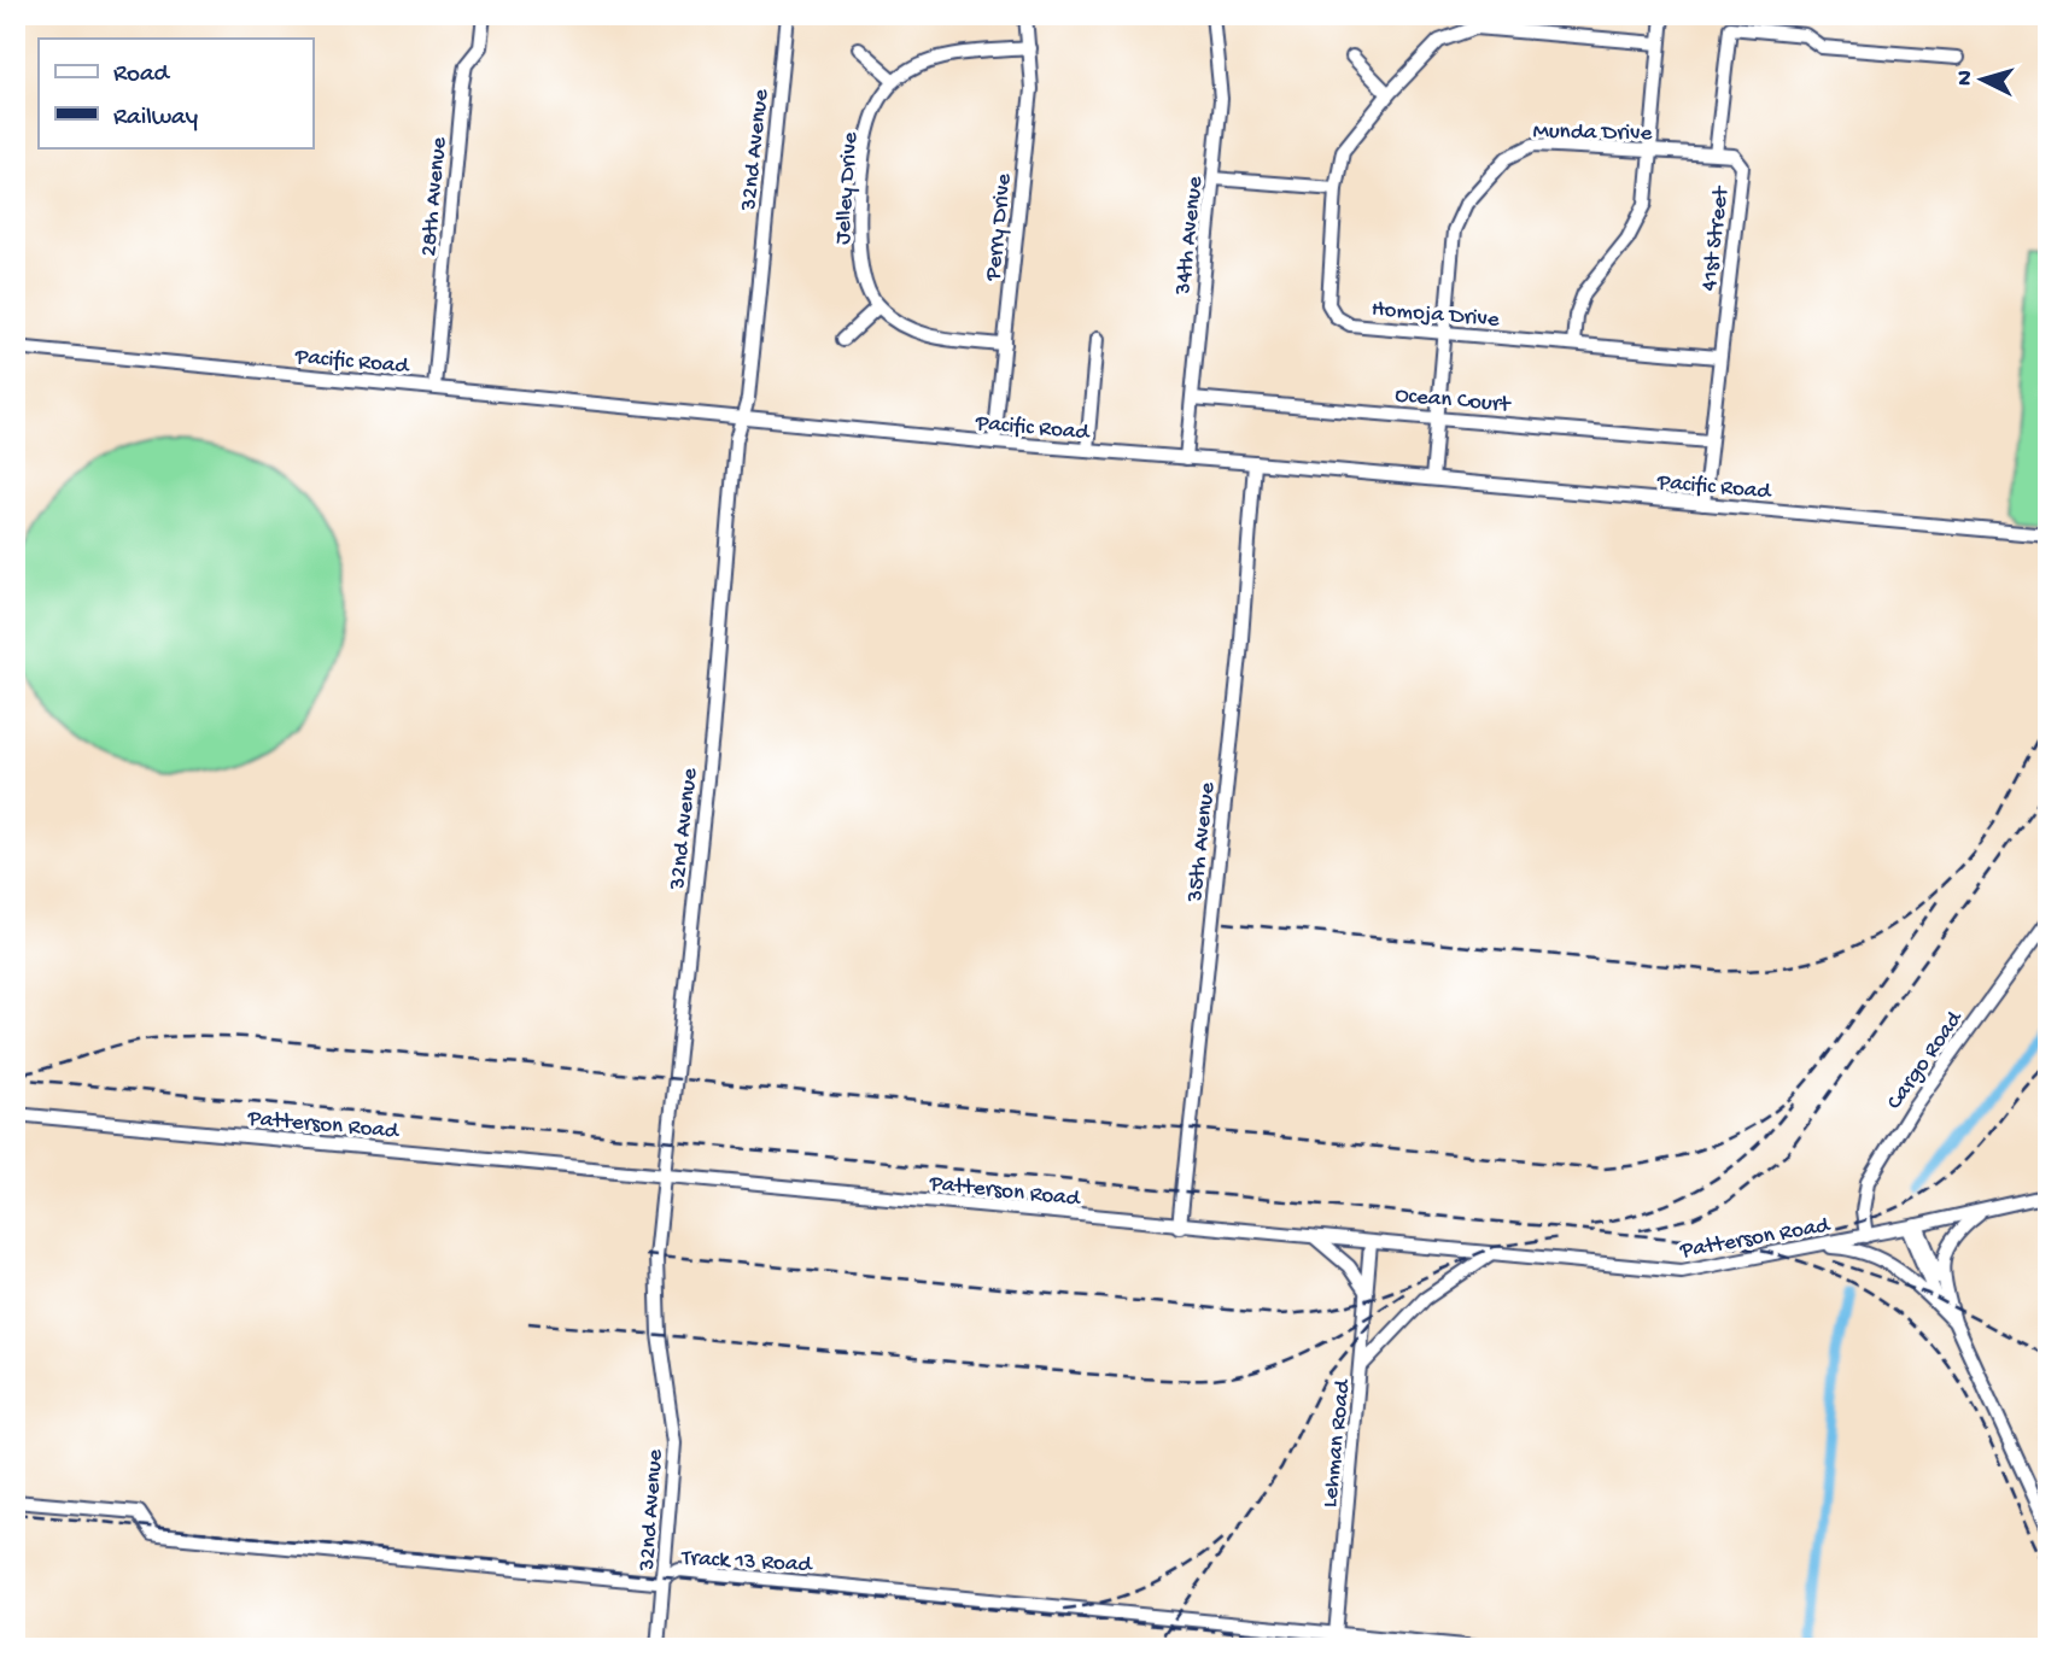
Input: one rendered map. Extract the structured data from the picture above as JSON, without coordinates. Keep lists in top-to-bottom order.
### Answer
{
  "streets": {
    "street": [
      "Munda Drive",
      "32nd Avenue",
      "Jelley Drive",
      "28th Avenue",
      "Perry Drive",
      "34th Avenue",
      "41st Street",
      "Homoja Drive",
      "Pacific Road",
      "Ocean Court",
      "35th Avenue",
      "Cargo Road",
      "Patterson Road",
      "Lehman Road",
      "Track 13 Road"
    ]
  },
  "crossings": [
    ["Munda Drive", "41st Street"],
    ["Munda Drive", "Homoja Drive"],
    ["Munda Drive", "Pacific Road"],
    ["Munda Drive", "Ocean Court"],
    ["32nd Avenue", "Pacific Road"],
    ["32nd Avenue", "Patterson Road"],
    ["32nd Avenue", "Track 13 Road"],
    ["28th Avenue", "Pacific Road"],
    ["Perry Drive", "Pacific Road"],
    ["34th Avenue", "Pacific Road"],
    ["34th Avenue", "Ocean Court"],
    ["41st Street", "Homoja Drive"],
    ["41st Street", "Pacific Road"],
    ["41st Street", "Ocean Court"],
    ["Pacific Road", "35th Avenue"],
    ["35th Avenue", "Patterson Road"],
    ["Cargo Road", "Patterson Road"],
    ["Patterson Road", "Lehman Road"],
    ["Lehman Road", "Track 13 Road"]
  ],
  "legend": ["Road", "Railway"],
  "north": "left"
}
